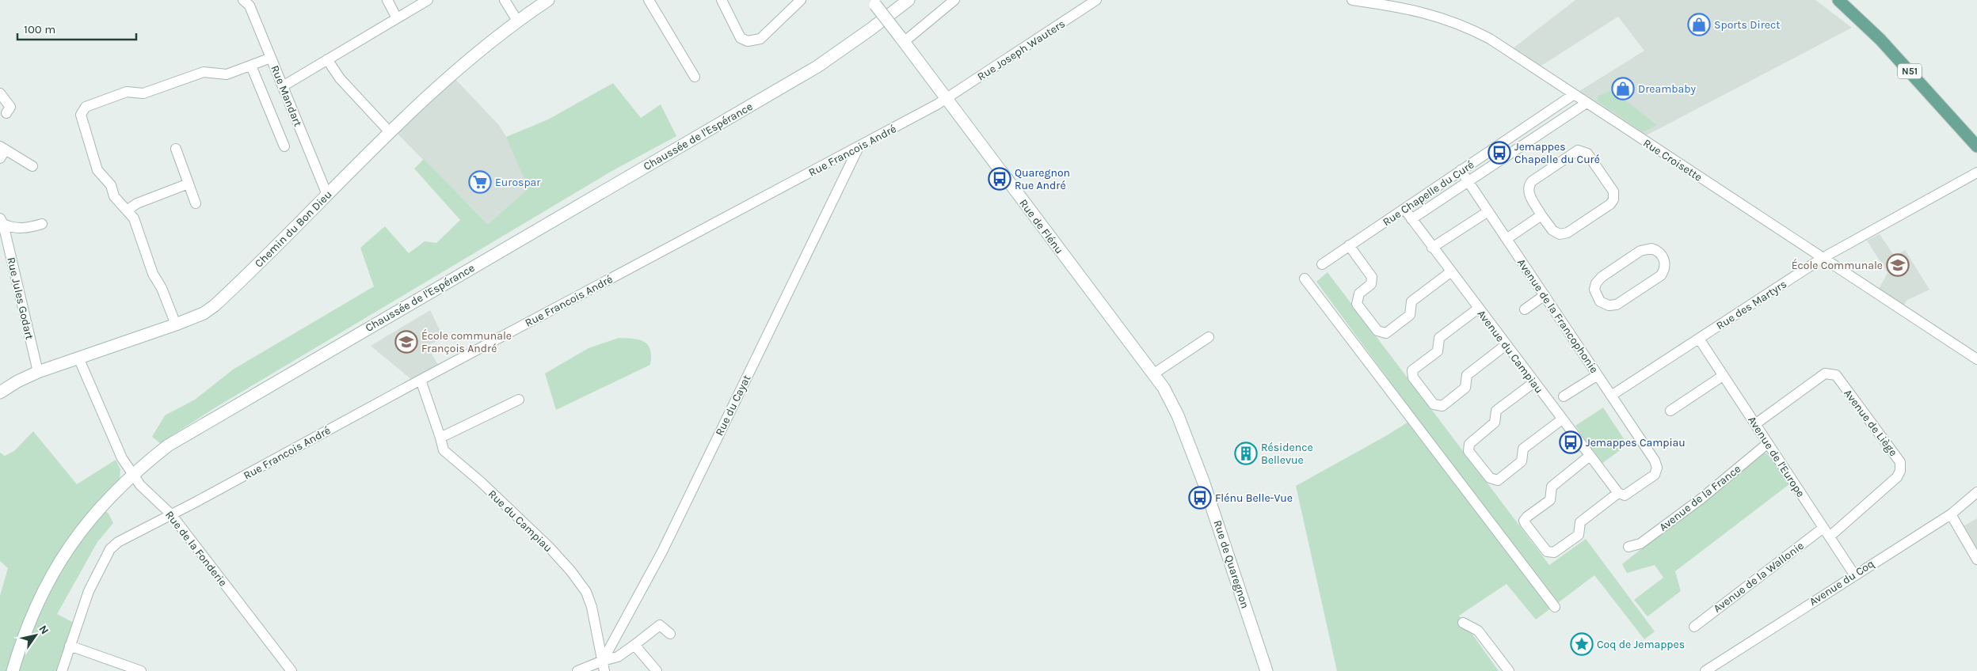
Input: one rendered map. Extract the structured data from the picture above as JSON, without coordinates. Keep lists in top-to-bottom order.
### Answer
{
  "streets": {
    "main road": ["N51"],
    "street": [
      "Rue Joseph Wauters",
      "Rue Mandart",
      "Chaussée de l'Espérance",
      "Rue Francois André",
      "Rue Croisette",
      "Rue Chapelle du Curé",
      "Rue de Flénu",
      "Chemin du Bon Dieu",
      "Rue Jules Godart",
      "Rue des Martyrs",
      "Avenue de la Francophonie",
      "Avenue du Campiau",
      "Rue du Cayat",
      "Avenue de Liège",
      "Avenue de l'Europe",
      "Avenue de la France",
      "Rue du Campiau",
      "Rue de la Fonderie",
      "Rue de Quaregnon",
      "Avenue de la Wallonie",
      "Avenue du Coq"
    ]
  },
  "crossings": [
    ["Rue Joseph Wauters", "Rue Francois André"],
    ["Rue Joseph Wauters", "Rue de Flénu"],
    ["Rue Mandart", "Chemin du Bon Dieu"],
    ["Chaussée de l'Espérance", "Rue de la Fonderie"],
    ["Rue Francois André", "Rue de Flénu"],
    ["Rue Francois André", "Rue du Cayat"],
    ["Rue Francois André", "Rue du Campiau"],
    ["Rue Francois André", "Rue de la Fonderie"],
    ["Rue Croisette", "Rue Chapelle du Curé"],
    ["Rue Croisette", "Rue des Martyrs"],
    ["Rue Chapelle du Curé", "Avenue de la Francophonie"],
    ["Rue Chapelle du Curé", "Avenue du Campiau"],
    ["Rue de Flénu", "Rue de Quaregnon"],
    ["Chemin du Bon Dieu", "Rue Jules Godart"],
    ["Chemin du Bon Dieu", "Rue de la Fonderie"],
    ["Rue des Martyrs", "Avenue de la Francophonie"],
    ["Rue des Martyrs", "Avenue de l'Europe"],
    ["Avenue de la Francophonie", "Avenue du Campiau"],
    ["Rue du Cayat", "Rue du Campiau"],
    ["Avenue de Liège", "Avenue de l'Europe"],
    ["Avenue de l'Europe", "Avenue de la France"],
    ["Avenue de l'Europe", "Avenue de la Wallonie"],
    ["Avenue de l'Europe", "Avenue du Coq"]
  ],
  "places": {
    "shop": ["Sports Direct", "Dreambaby"],
    "bus stop": [
      "Jemappes Chapelle du Curé",
      "Quaregnon Rue André",
      "Jemappes Campiau",
      "Flénu Belle-Vue"
    ],
    "supermarket": ["Eurospar"],
    "school or university": ["École Communale", "École communale François André"],
    "building": ["Résidence Bellevue"],
    "place": ["Coq de Jemappes"]
  },
  "scale_bar": "100 m",
  "north": "top right"
}
